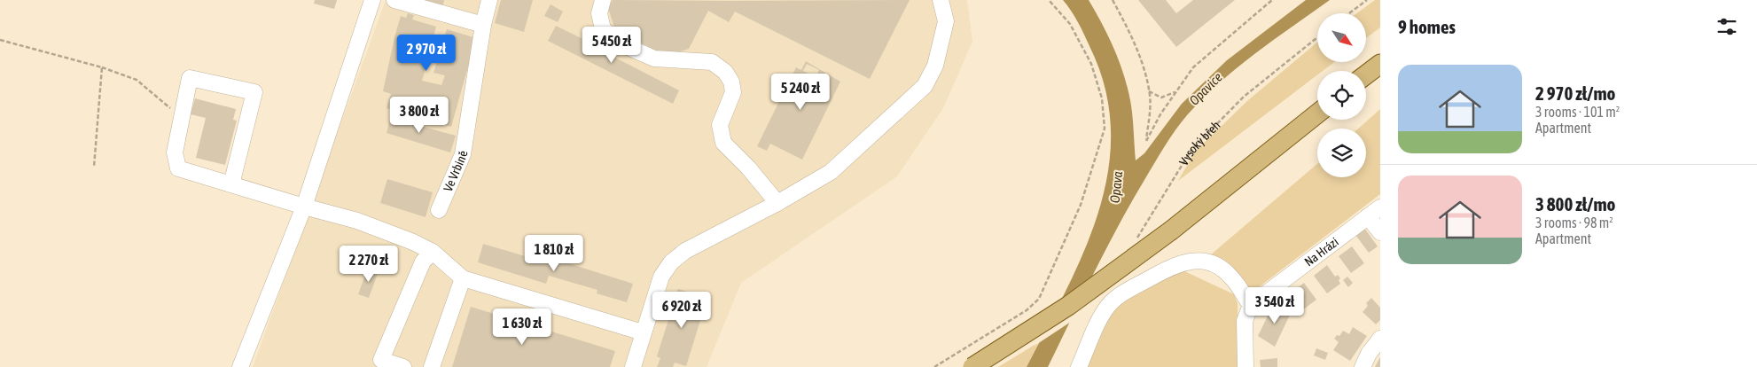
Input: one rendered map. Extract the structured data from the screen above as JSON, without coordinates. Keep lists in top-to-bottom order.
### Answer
{
  "streets": {
    "street": ["Ve Vrbině", "Na Hrázi"],
    "path": ["Vysoký břeh"]
  },
  "water": ["Opavice", "Opava"],
  "north": "bottom right",
  "page": {
    "heading": "9 homes",
    "price": [
      "5 450 zł",
      "2 970 zł",
      "5 240 zł",
      "3 800 zł",
      "1 810 zł",
      "2 270 zł",
      "3 540 zł",
      "6 920 zł",
      "1 630 zł"
    ],
    "list": [
      {
        "name": "2 970 zł/mo",
        "note": "3 rooms · 101 m² · Apartment"
      },
      {
        "name": "3 800 zł/mo",
        "note": "3 rooms · 98 m² · Apartment"
      }
    ]
  }
}
